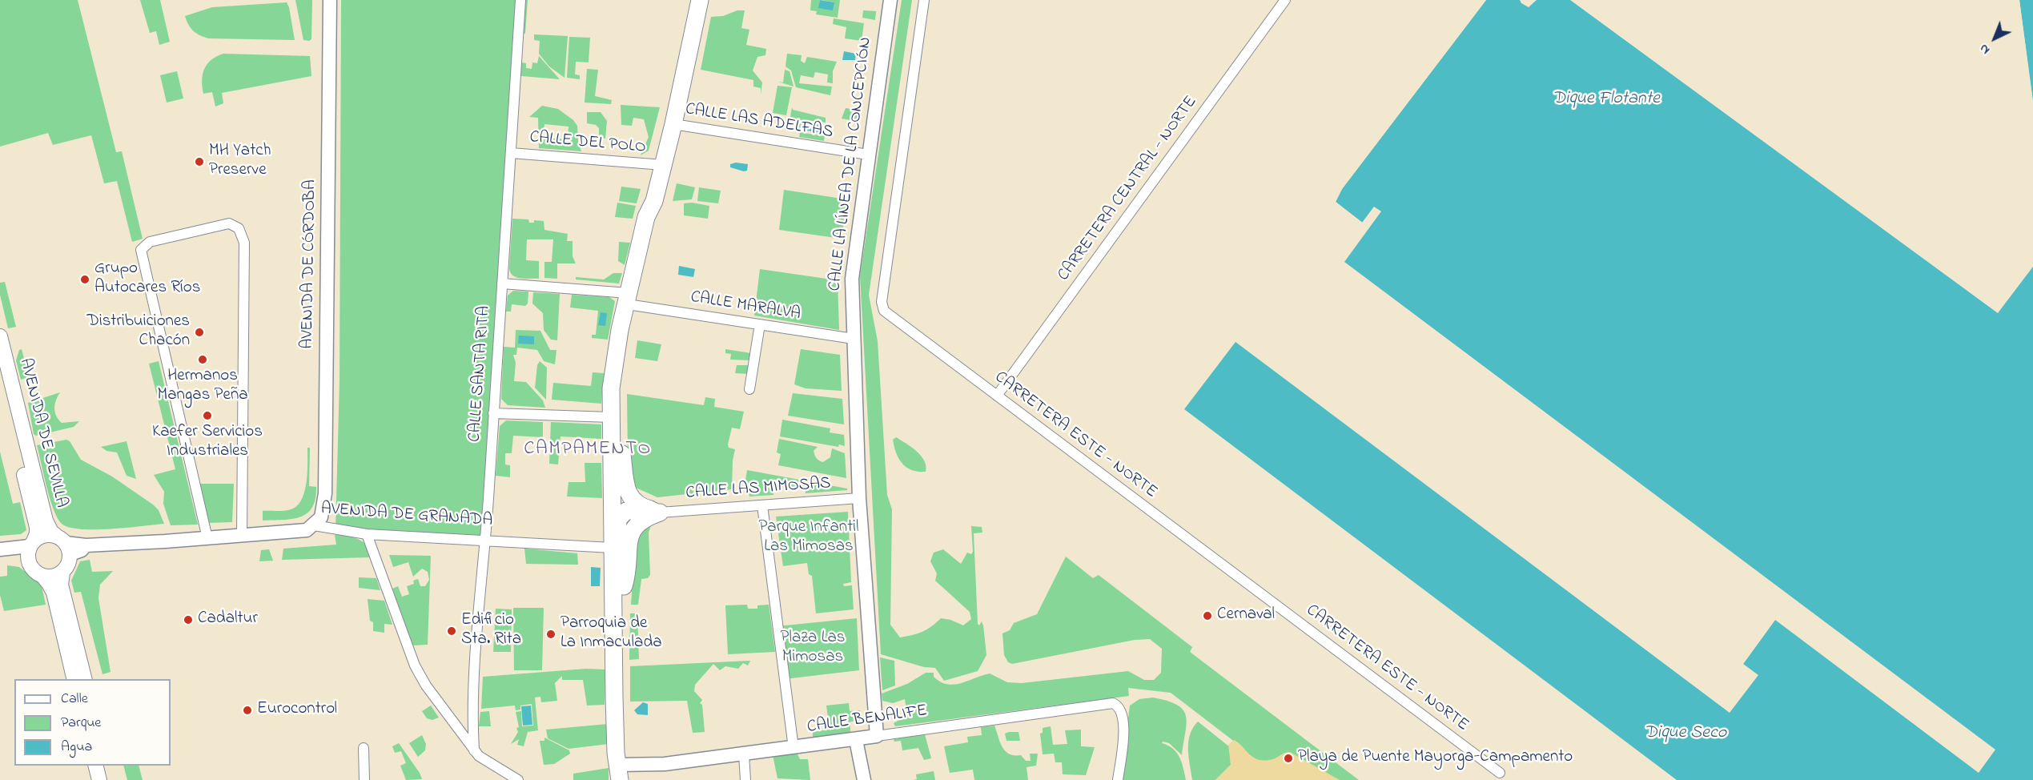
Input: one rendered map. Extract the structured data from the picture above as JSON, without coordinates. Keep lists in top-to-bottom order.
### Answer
{
  "streets": {
    "main road": ["AVENIDA DE SEVILLA"],
    "street": [
      "CALLE LAS ADELFAS",
      "CALLE DEL POLO",
      "CALLE LA LÍNEA DE LA CONCEPCIÓN",
      "CARRETERA CENTRAL - NORTE",
      "AVENIDA DE CÓRDOBA",
      "CALLE MARALVA",
      "CALLE SANTA RITA",
      "CARRETERA ESTE - NORTE",
      "CALLE LAS MIMOSAS",
      "AVENIDA DE GRANADA",
      "CALLE BENALIFE"
    ]
  },
  "crossings": [
    ["CALLE LAS ADELFAS", "CALLE LA LÍNEA DE LA CONCEPCIÓN"],
    ["CALLE DEL POLO", "CALLE SANTA RITA"],
    ["CALLE LA LÍNEA DE LA CONCEPCIÓN", "CALLE MARALVA"],
    ["CALLE LA LÍNEA DE LA CONCEPCIÓN", "CALLE LAS MIMOSAS"],
    ["CALLE LA LÍNEA DE LA CONCEPCIÓN", "CALLE BENALIFE"],
    ["CARRETERA CENTRAL - NORTE", "CARRETERA ESTE - NORTE"],
    ["AVENIDA DE CÓRDOBA", "AVENIDA DE GRANADA"],
    ["CALLE MARALVA", "CALLE SANTA RITA"],
    ["CALLE SANTA RITA", "AVENIDA DE GRANADA"],
    ["AVENIDA DE SEVILLA", "AVENIDA DE GRANADA"]
  ],
  "districts": ["CAMPAMENTO"],
  "water": ["Dique Flotante", "Dique Seco"],
  "parks": ["Parque Infantil Las Mimosas", "Plaza Las Mimosas"],
  "places": [
    "MH Yatch Preserve",
    "Grupo Autocares Ríos",
    "Distribuiciones Chacón",
    "Hermanos Mangas Peña",
    "Kaefer Servicios Industriales",
    "Cernaval",
    "Cadaltur",
    "Edificio Sta. Rita",
    "Parroquia de La Inmaculada",
    "Eurocontrol",
    "Playa de Puente Mayorga-Campamento"
  ],
  "legend": ["Calle", "Parque", "Agua"],
  "north": "bottom left"
}
